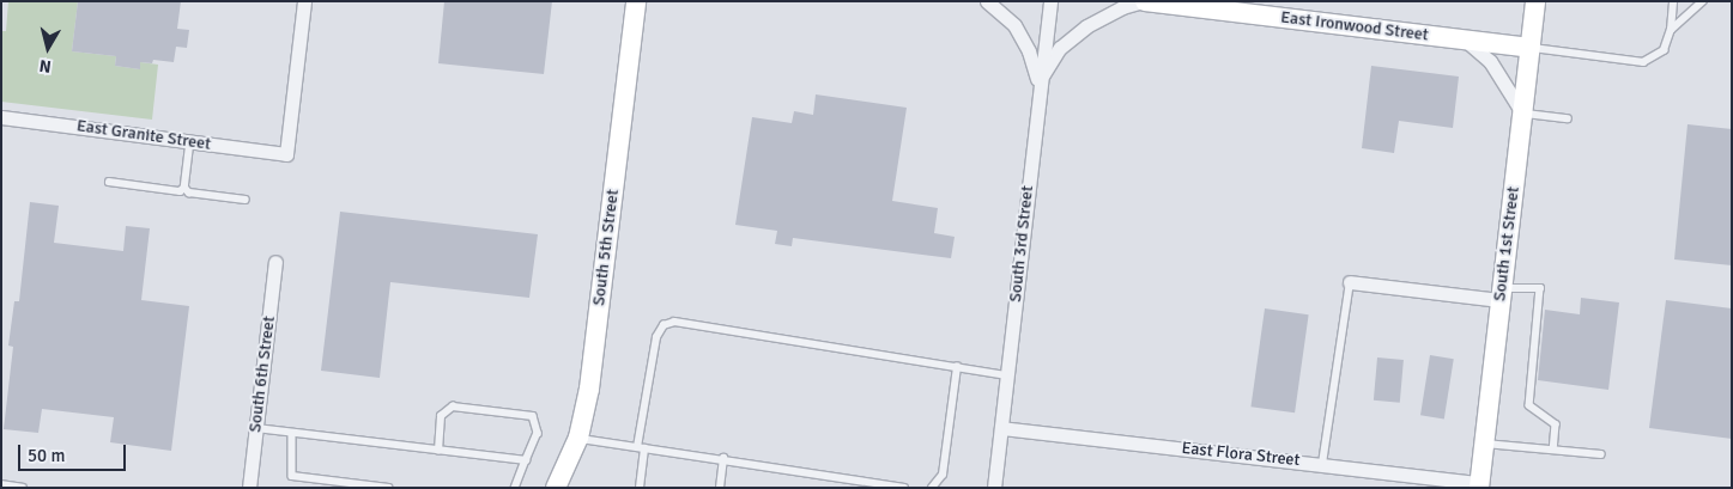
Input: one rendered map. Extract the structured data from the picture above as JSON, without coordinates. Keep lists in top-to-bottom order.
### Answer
{
  "streets": {
    "street": [
      "East Ironwood Street",
      "East Granite Street",
      "South 3rd Street",
      "South 1st Street",
      "South 5th Street",
      "South 6th Street",
      "East Flora Street"
    ]
  },
  "crossings": [
    ["East Ironwood Street", "South 1st Street"],
    ["South 3rd Street", "East Flora Street"],
    ["South 1st Street", "East Flora Street"]
  ],
  "scale_bar": "50 m",
  "north": "bottom"
}
